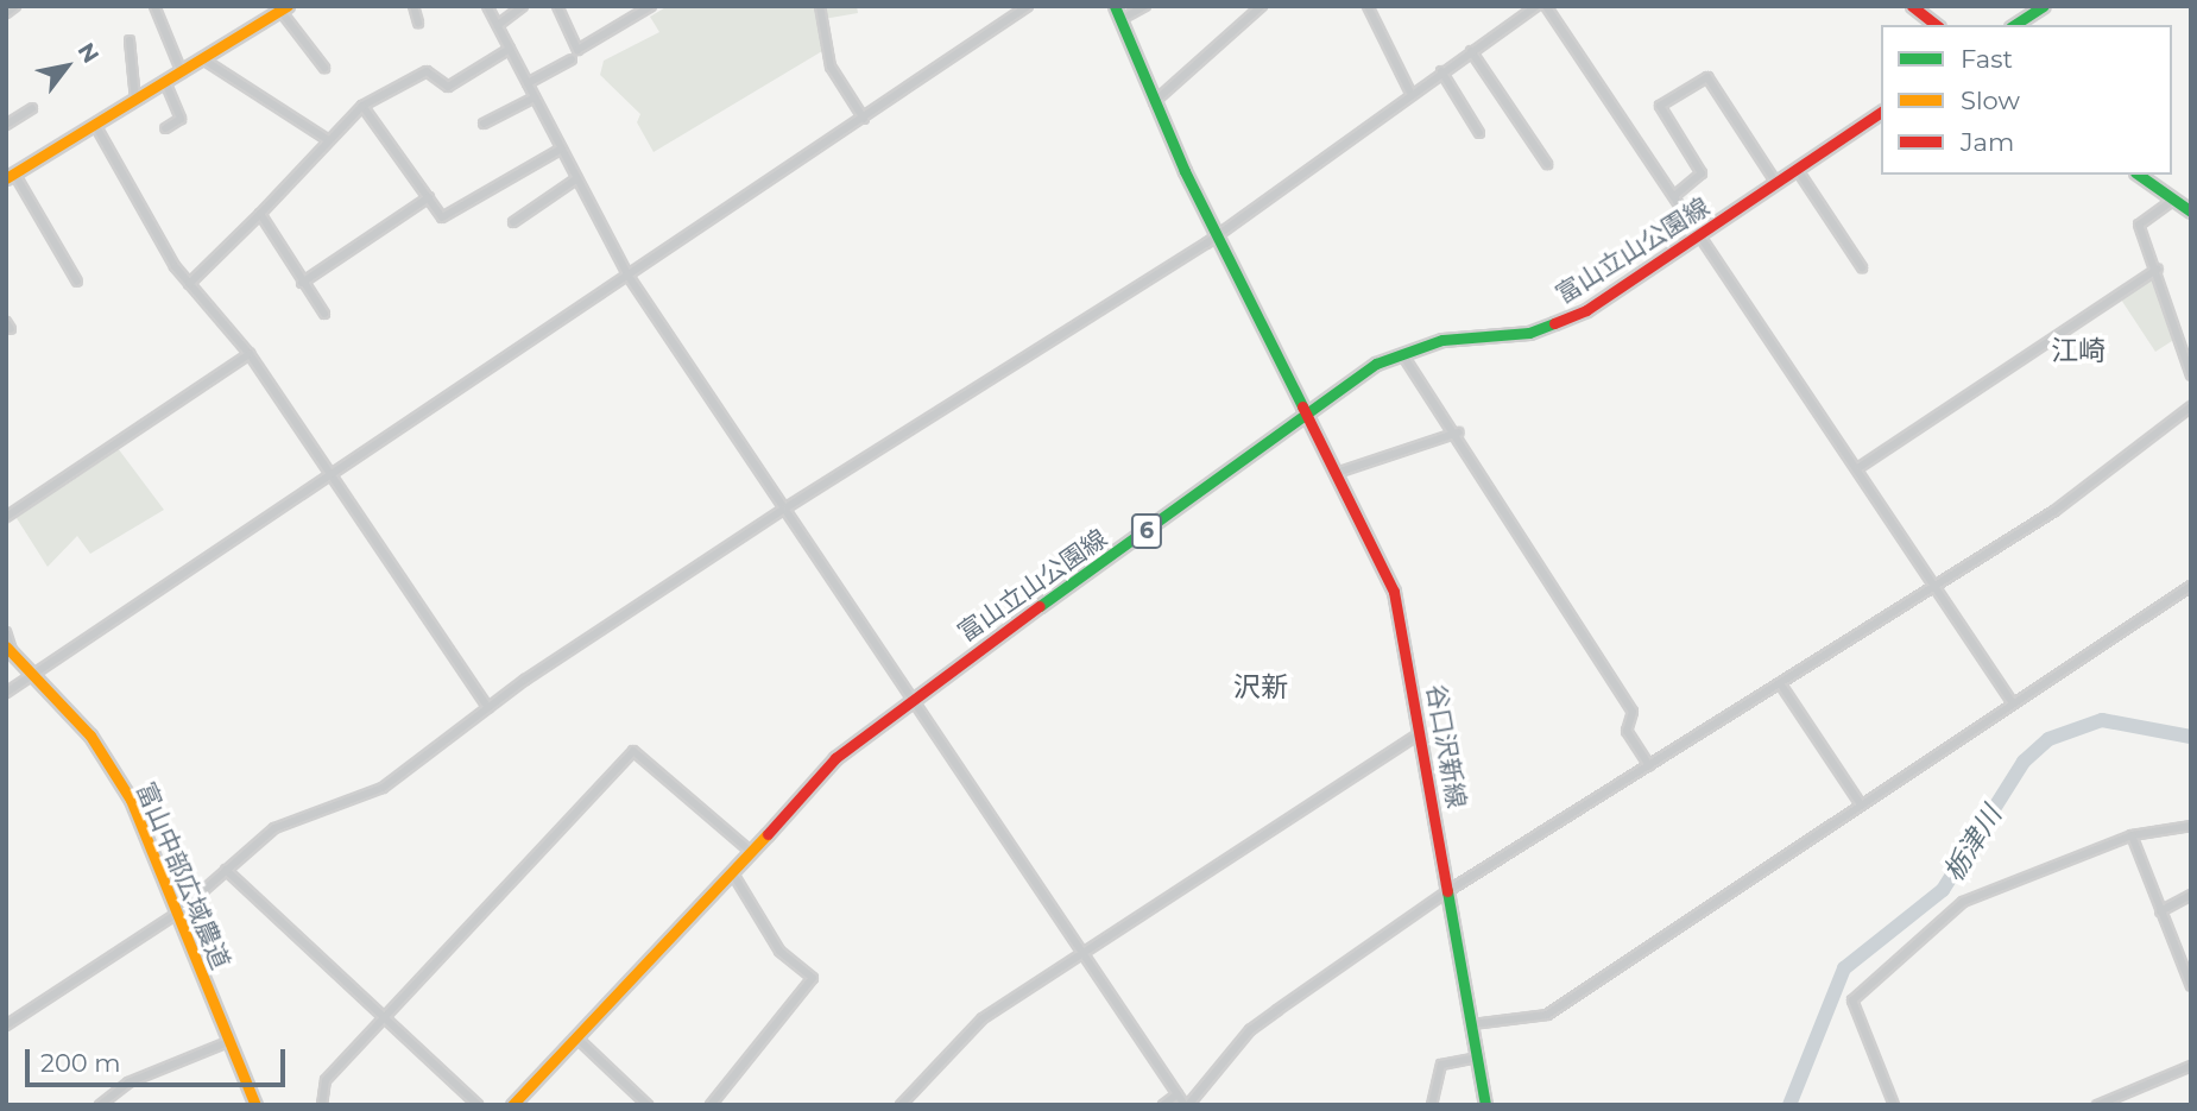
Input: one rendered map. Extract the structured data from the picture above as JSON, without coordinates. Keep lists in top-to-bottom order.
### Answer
{
  "streets": {
    "main road": [
      "富山立山公園線",
      "6",
      "谷口沢新線",
      "富山中部広域農道"
    ]
  },
  "crossings": [
    ["富山立山公園線", "谷口沢新線"]
  ],
  "districts": ["江崎", "沢新"],
  "water": ["栃津川"],
  "legend": ["Fast", "Slow", "Jam"],
  "scale_bar": "200 m",
  "north": "top right"
}
